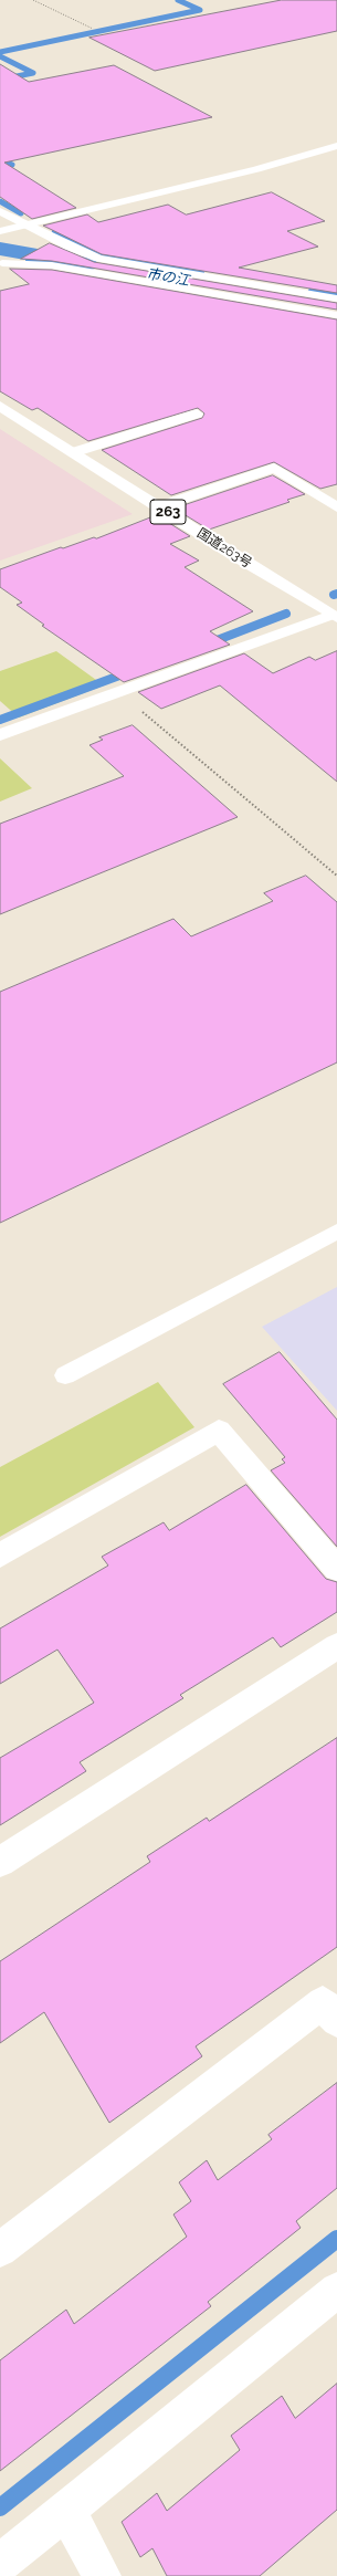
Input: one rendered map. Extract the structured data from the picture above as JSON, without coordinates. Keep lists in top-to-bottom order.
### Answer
{
  "streets": {
    "main road": ["263", "国道263号"]
  },
  "water": ["市の江"]
}
